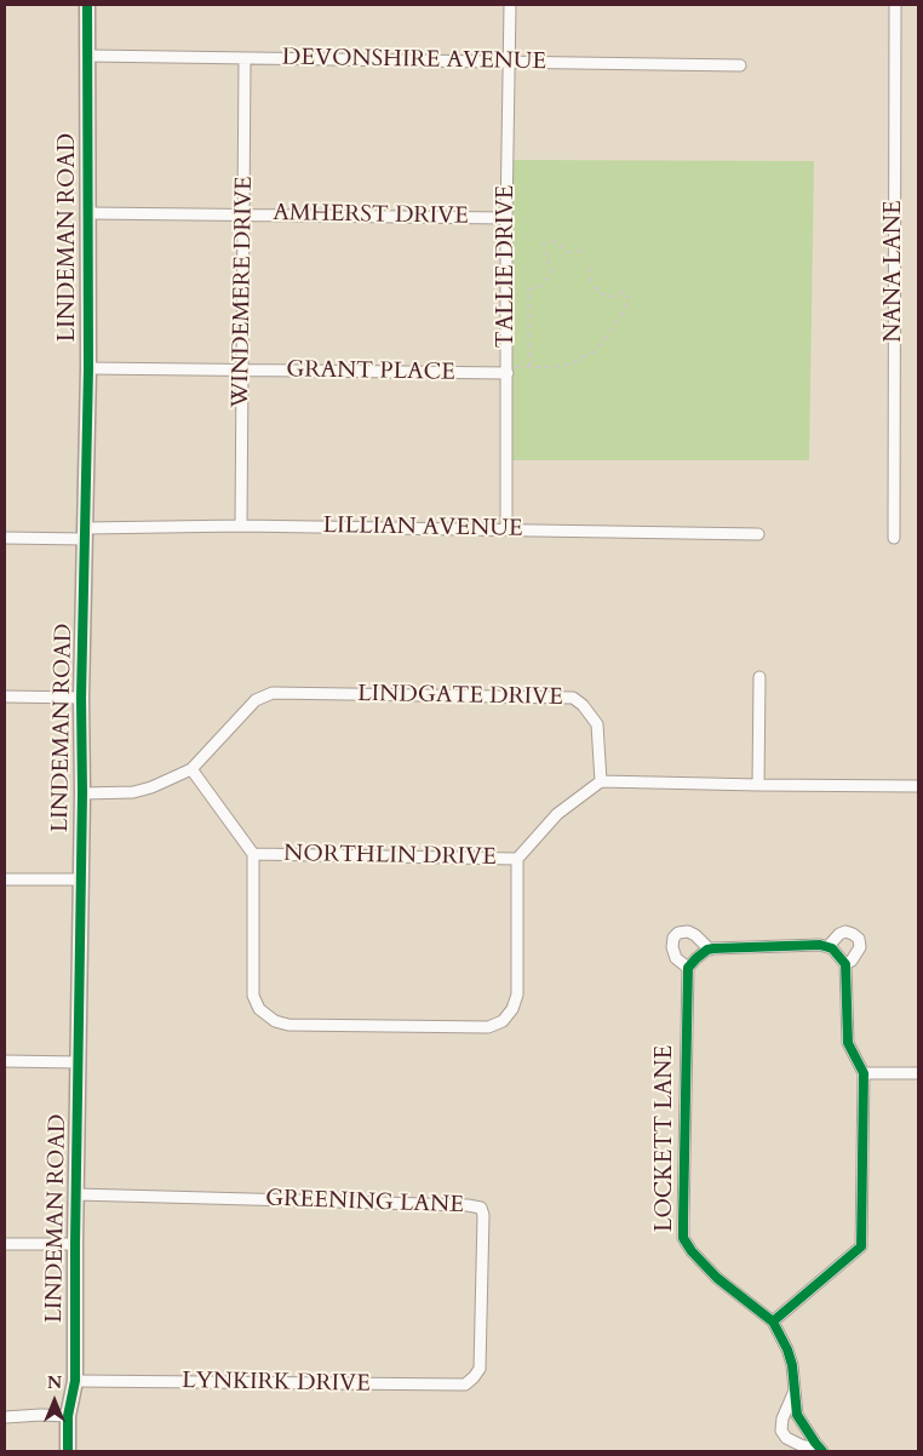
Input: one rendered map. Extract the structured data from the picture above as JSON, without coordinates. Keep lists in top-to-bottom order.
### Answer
{
  "streets": {
    "street": [
      "DEVONSHIRE AVENUE",
      "AMHERST DRIVE",
      "LINDEMAN ROAD",
      "TALLIE DRIVE",
      "NANA LANE",
      "WINDEMERE DRIVE",
      "GRANT PLACE",
      "LILLIAN AVENUE",
      "LINDGATE DRIVE",
      "NORTHLIN DRIVE",
      "LOCKETT LANE",
      "GREENING LANE",
      "LYNKIRK DRIVE"
    ]
  },
  "crossings": [
    ["DEVONSHIRE AVENUE", "LINDEMAN ROAD"],
    ["DEVONSHIRE AVENUE", "TALLIE DRIVE"],
    ["DEVONSHIRE AVENUE", "WINDEMERE DRIVE"],
    ["AMHERST DRIVE", "LINDEMAN ROAD"],
    ["AMHERST DRIVE", "TALLIE DRIVE"],
    ["AMHERST DRIVE", "WINDEMERE DRIVE"],
    ["LINDEMAN ROAD", "GRANT PLACE"],
    ["LINDEMAN ROAD", "LILLIAN AVENUE"],
    ["LINDEMAN ROAD", "LINDGATE DRIVE"],
    ["LINDEMAN ROAD", "GREENING LANE"],
    ["LINDEMAN ROAD", "LYNKIRK DRIVE"],
    ["TALLIE DRIVE", "GRANT PLACE"],
    ["TALLIE DRIVE", "LILLIAN AVENUE"],
    ["WINDEMERE DRIVE", "GRANT PLACE"],
    ["WINDEMERE DRIVE", "LILLIAN AVENUE"],
    ["LINDGATE DRIVE", "NORTHLIN DRIVE"],
    ["GREENING LANE", "LYNKIRK DRIVE"]
  ],
  "north": "top"
}
